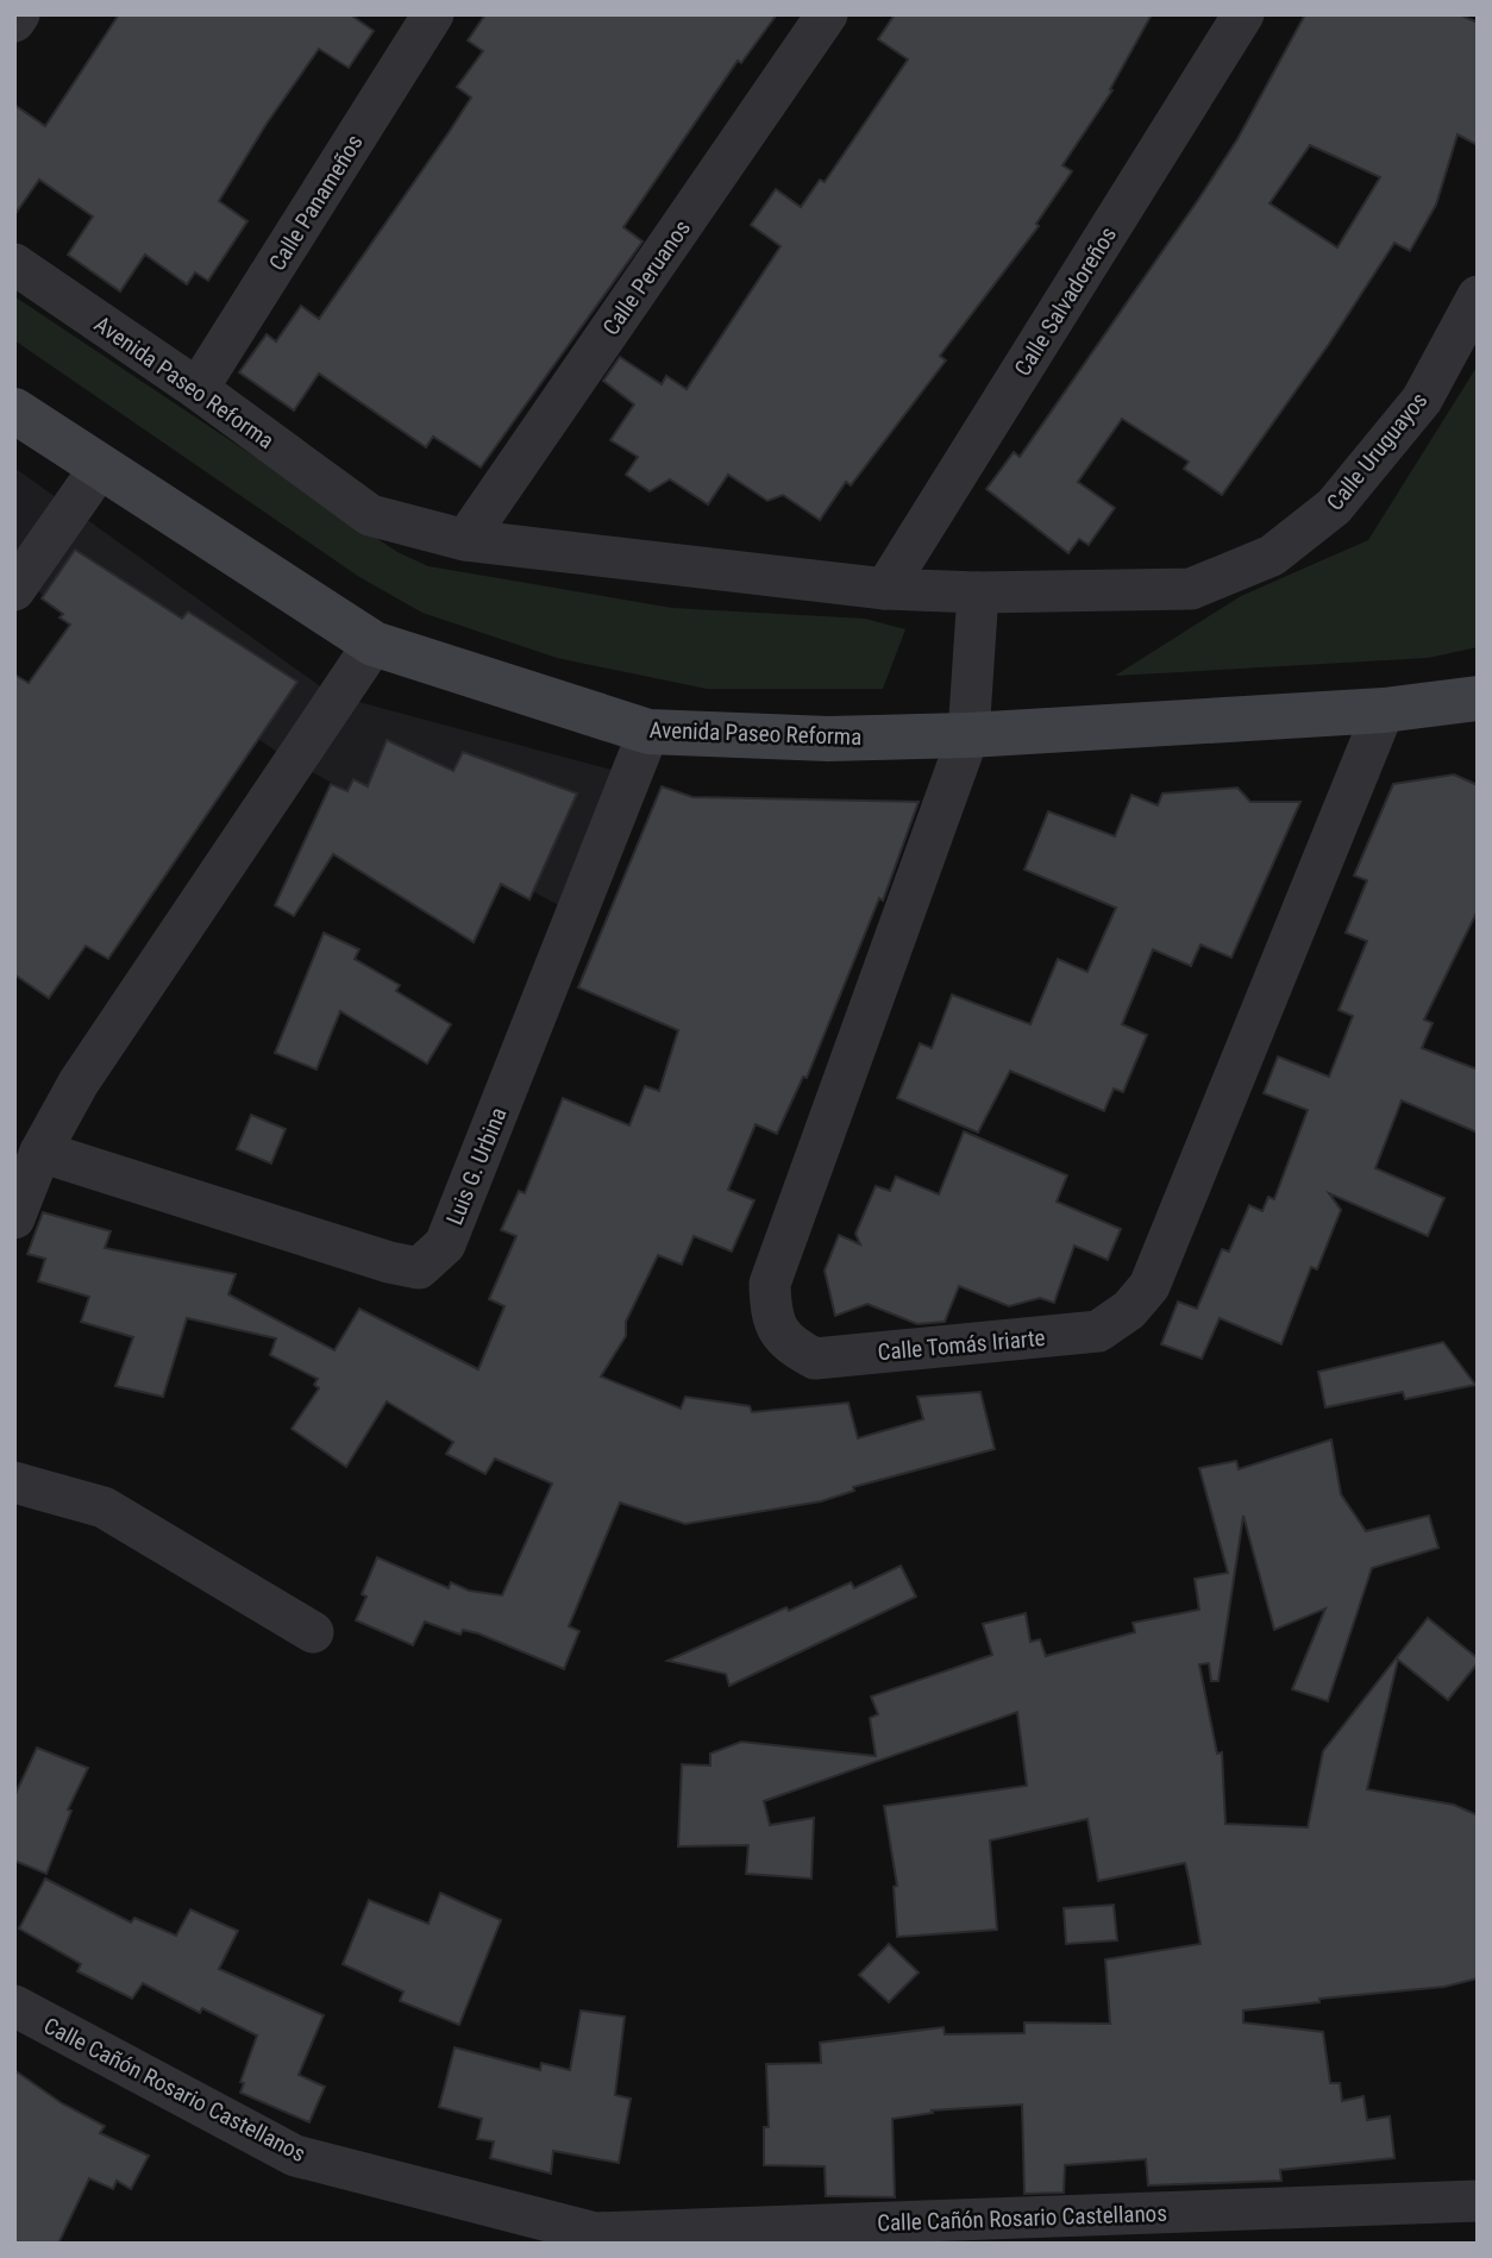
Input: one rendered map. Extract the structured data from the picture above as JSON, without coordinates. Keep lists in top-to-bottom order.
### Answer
{
  "streets": {
    "main road": ["Avenida Paseo Reforma"],
    "street": [
      "Calle Panameños",
      "Calle Peruanos",
      "Calle Salvadoreños",
      "Calle Uruguayos",
      "Luis G. Urbina",
      "Calle Tomás Iriarte",
      "Calle Cañón Rosario Castellanos"
    ]
  },
  "crossings": [
    ["Calle Panameños", "Avenida Paseo Reforma"],
    ["Calle Peruanos", "Avenida Paseo Reforma"],
    ["Calle Salvadoreños", "Avenida Paseo Reforma"],
    ["Avenida Paseo Reforma", "Calle Uruguayos"],
    ["Avenida Paseo Reforma", "Luis G. Urbina"],
    ["Avenida Paseo Reforma", "Calle Tomás Iriarte"]
  ]
}
